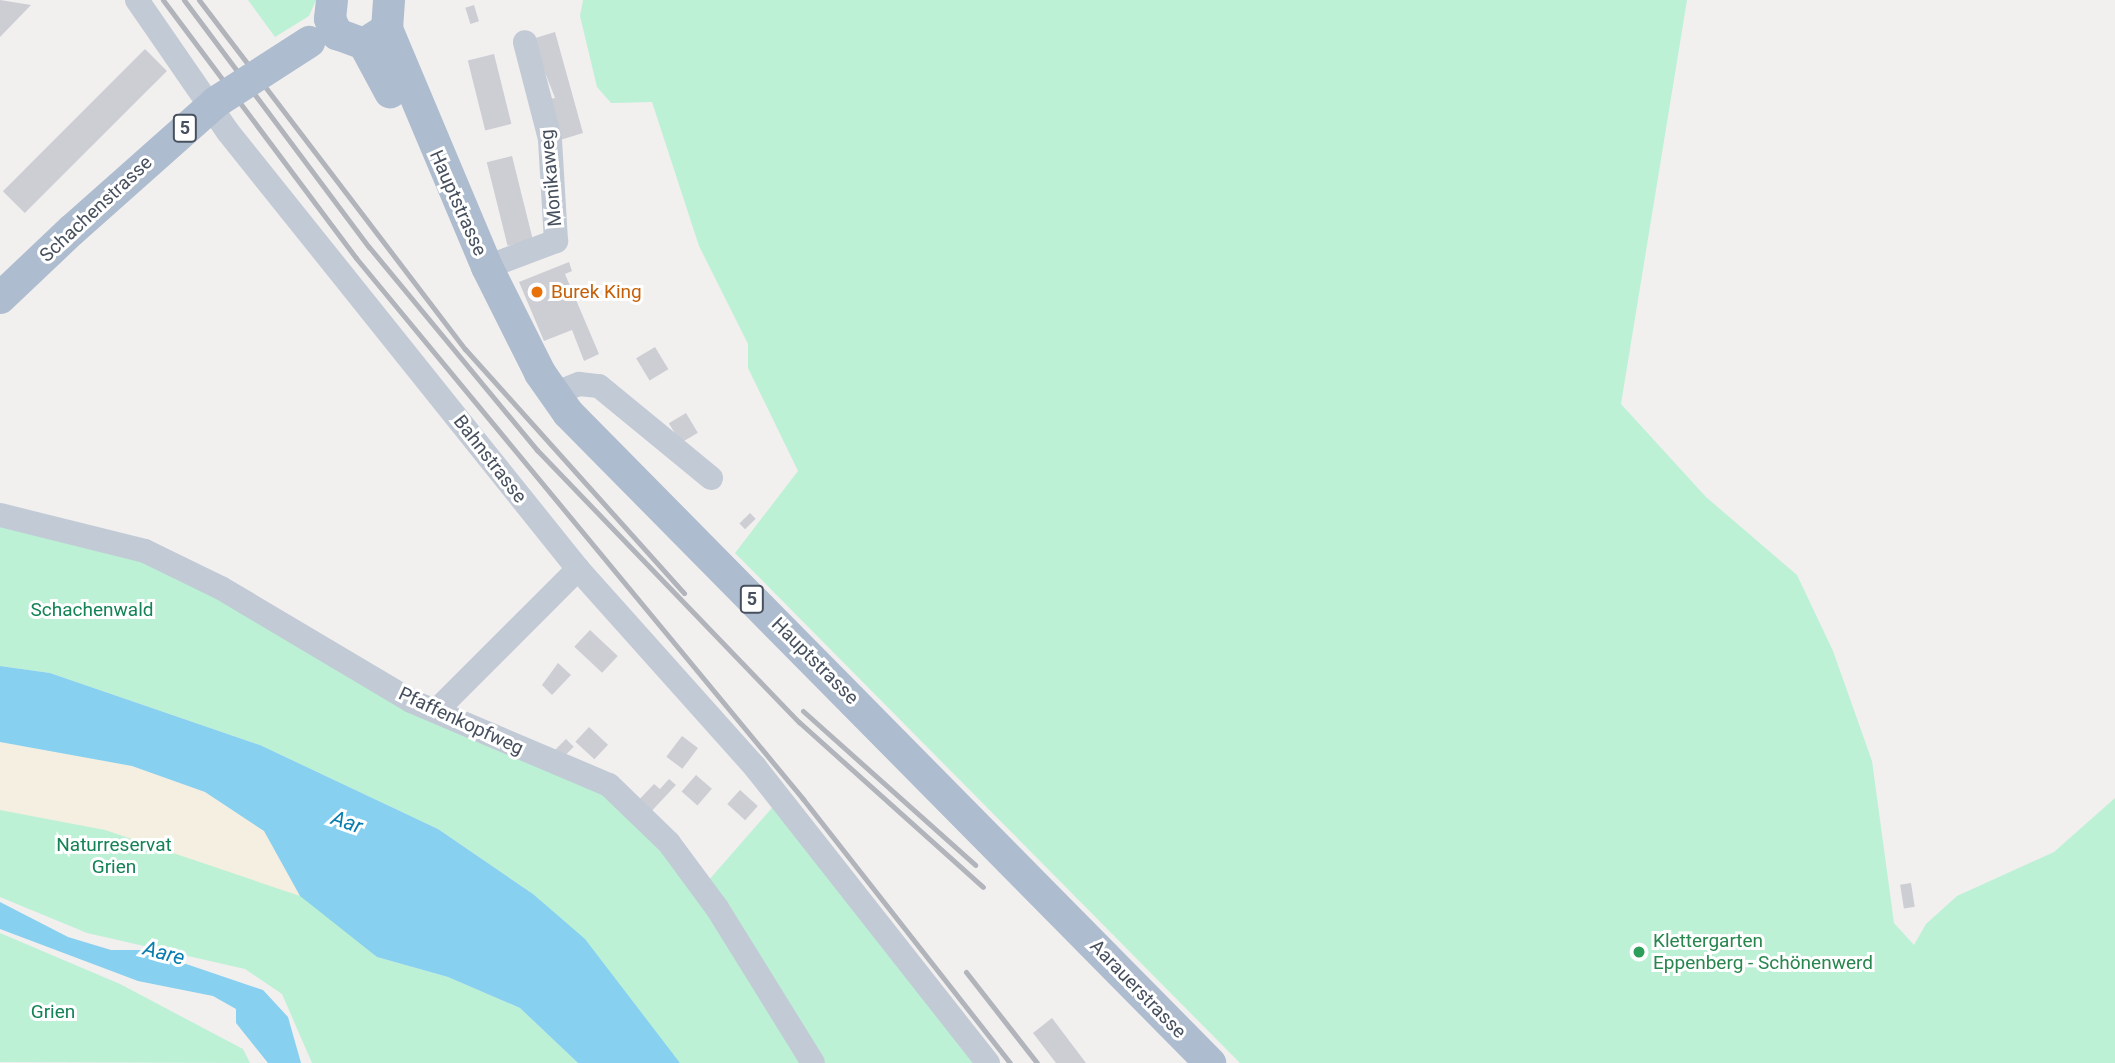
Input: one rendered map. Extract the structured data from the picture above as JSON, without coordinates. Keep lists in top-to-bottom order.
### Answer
{
  "streets": {
    "main road": [
      "5",
      "Hauptstrasse",
      "Schachenstrasse",
      "Aarauerstrasse"
    ],
    "street": ["Monikaweg", "Bahnstrasse", "Pfaffenkopfweg"]
  },
  "crossings": [
    ["Monikaweg", "Hauptstrasse"],
    ["Hauptstrasse", "Aarauerstrasse"]
  ],
  "water": ["Aar", "Aare"],
  "parks": ["Schachenwald", "Naturreservat Grien", "Grien"],
  "places": ["Burek King", "Klettergarten Eppenberg - Schönenwerd"]
}
